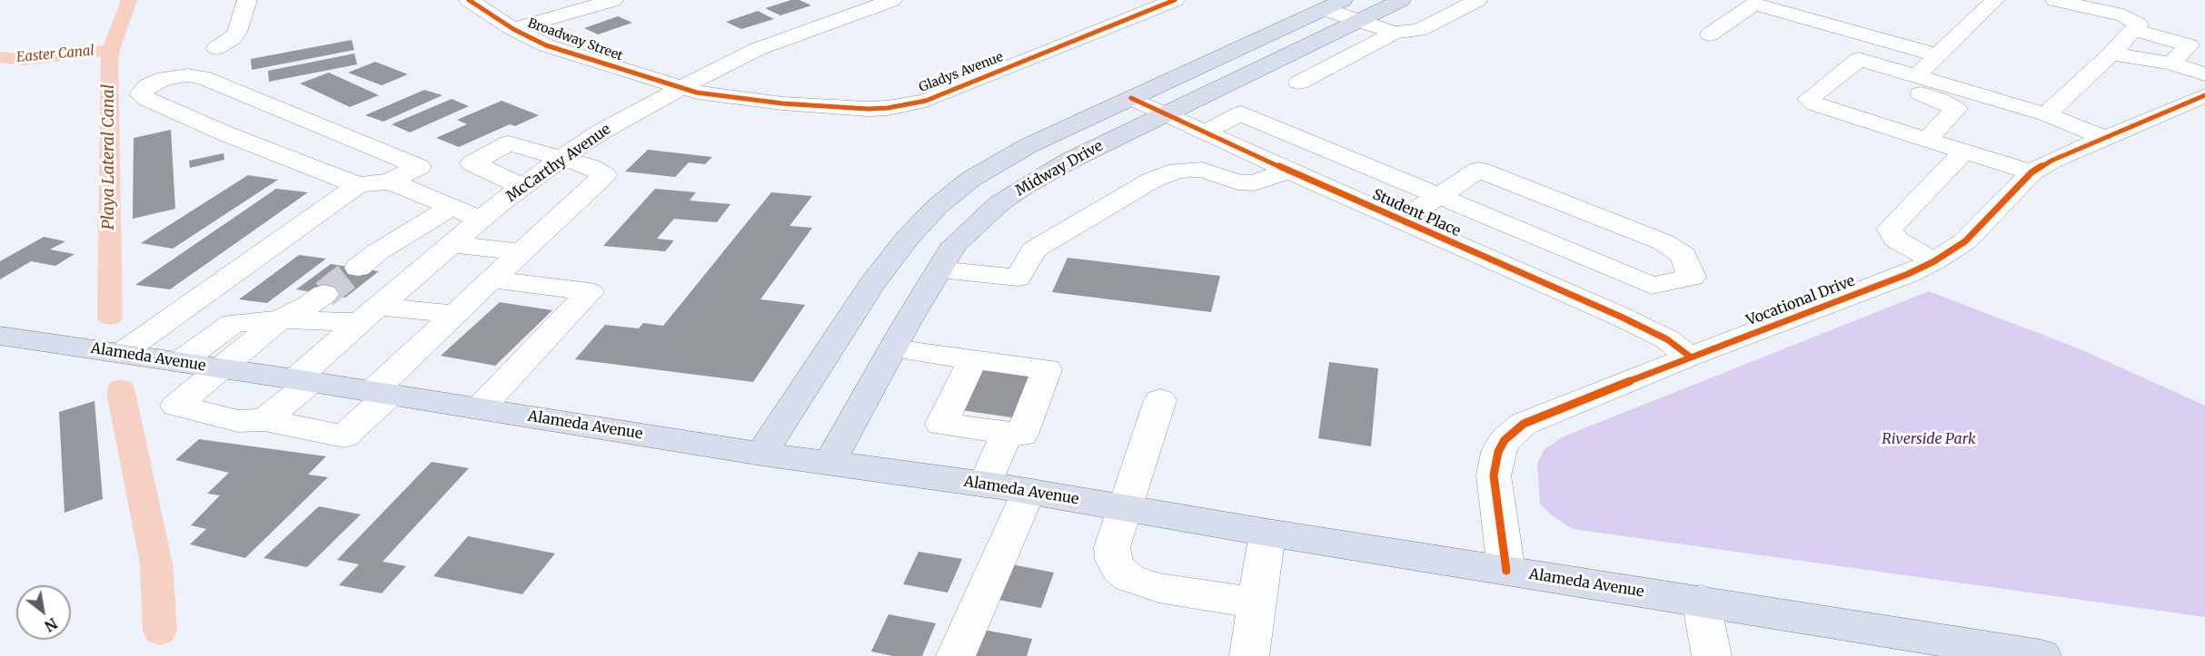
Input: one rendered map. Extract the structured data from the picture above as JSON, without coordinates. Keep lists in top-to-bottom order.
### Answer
{
  "streets": {
    "main road": ["Midway Drive", "Alameda Avenue"],
    "street": [
      "Broadway Street",
      "Gladys Avenue",
      "McCarthy Avenue",
      "Student Place",
      "Vocational Drive"
    ]
  },
  "crossings": [
    ["Broadway Street", "Gladys Avenue"],
    ["Broadway Street", "McCarthy Avenue"],
    ["Gladys Avenue", "McCarthy Avenue"],
    ["McCarthy Avenue", "Alameda Avenue"],
    ["Midway Drive", "Student Place"],
    ["Midway Drive", "Alameda Avenue"],
    ["Student Place", "Vocational Drive"],
    ["Vocational Drive", "Alameda Avenue"]
  ],
  "water": ["Easter Canal", "Playa Lateral Canal"],
  "parks": ["Riverside Park"],
  "north": "bottom right"
}
